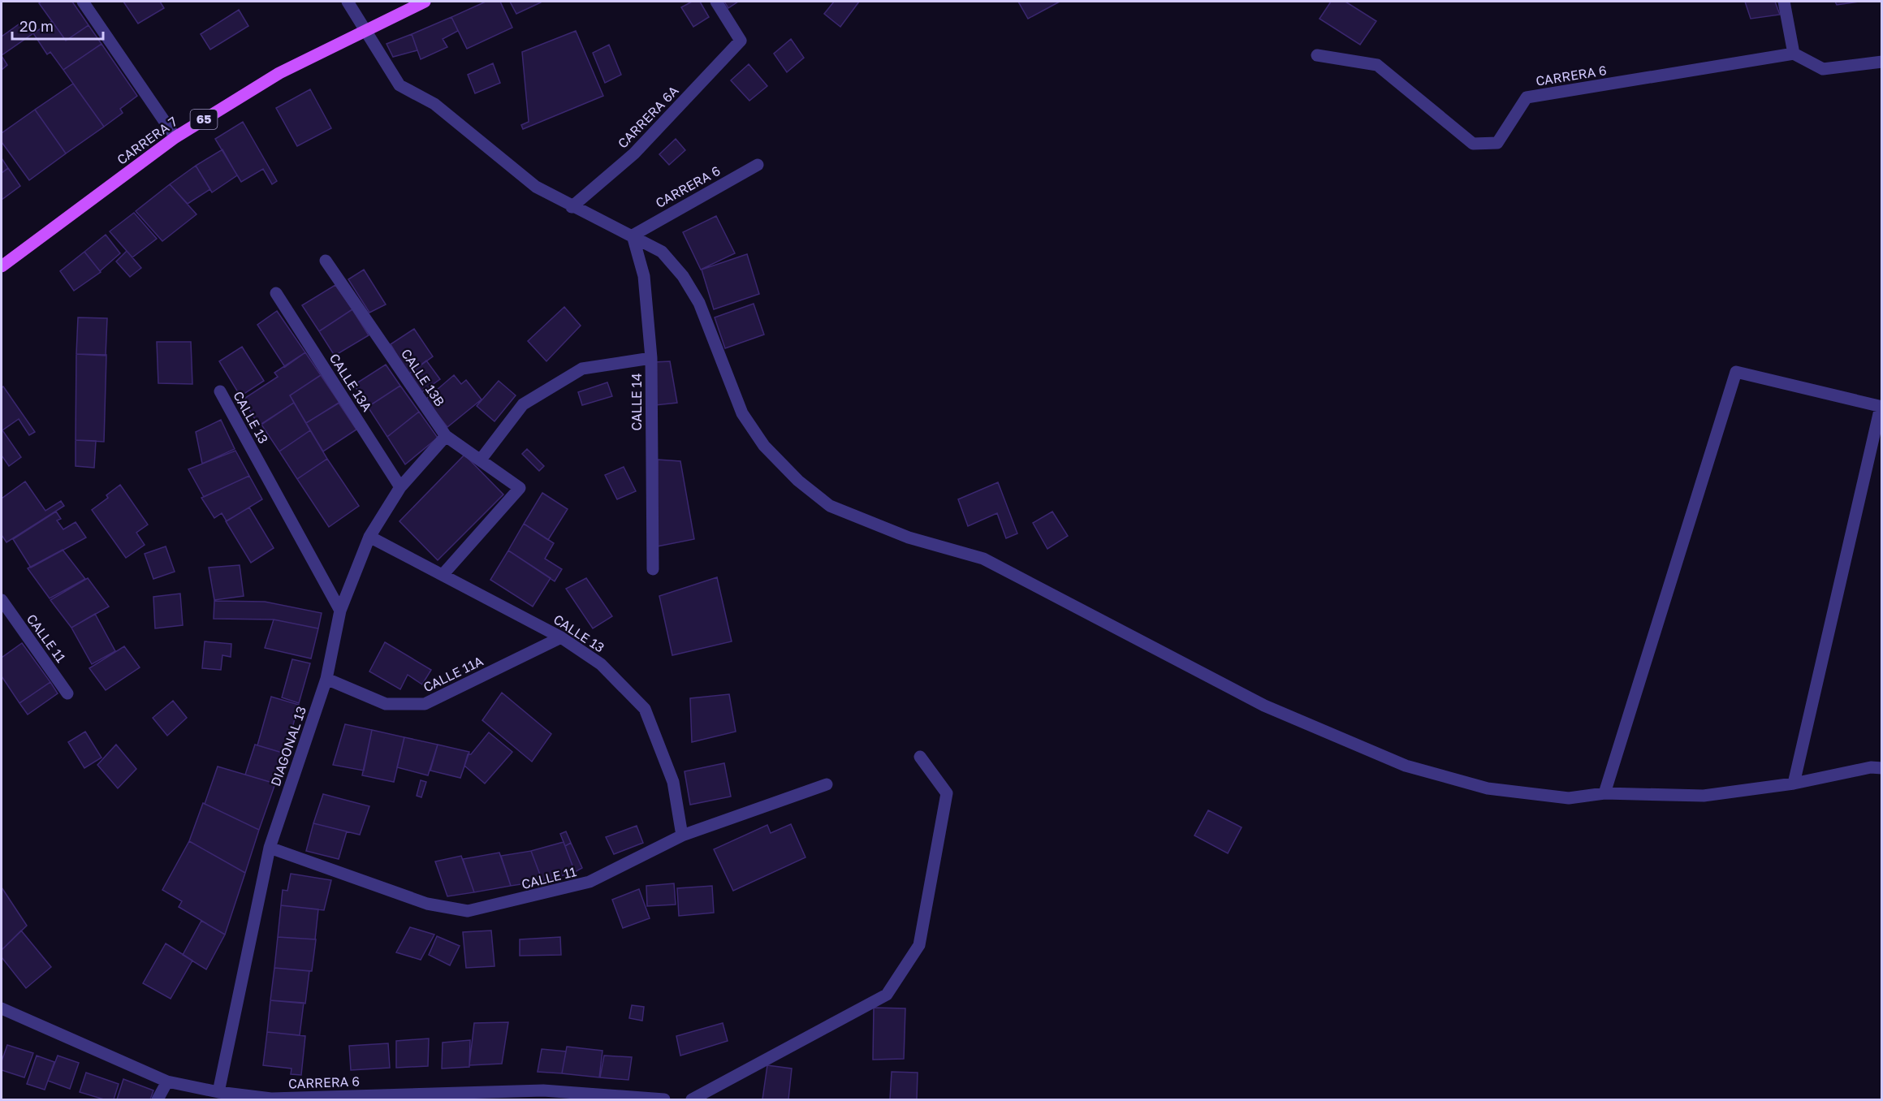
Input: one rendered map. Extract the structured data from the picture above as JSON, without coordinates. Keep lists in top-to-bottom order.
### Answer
{
  "streets": {
    "main road": ["65", "CARRERA 7"],
    "street": [
      "CARRERA 6",
      "CARRERA 6A",
      "CALLE 13B",
      "CALLE 13A",
      "CALLE 14",
      "CALLE 13",
      "CALLE 11",
      "CALLE 11A",
      "DIAGONAL 13"
    ]
  },
  "crossings": [
    ["CARRERA 6", "CALLE 14"],
    ["CARRERA 6", "DIAGONAL 13"],
    ["CALLE 13B", "CALLE 13"],
    ["CALLE 13B", "DIAGONAL 13"],
    ["CALLE 13A", "DIAGONAL 13"],
    ["CALLE 13", "CALLE 11"],
    ["CALLE 13", "CALLE 11A"],
    ["CALLE 13", "DIAGONAL 13"],
    ["CALLE 11", "DIAGONAL 13"],
    ["CALLE 11A", "DIAGONAL 13"]
  ],
  "scale_bar": "20 m"
}
